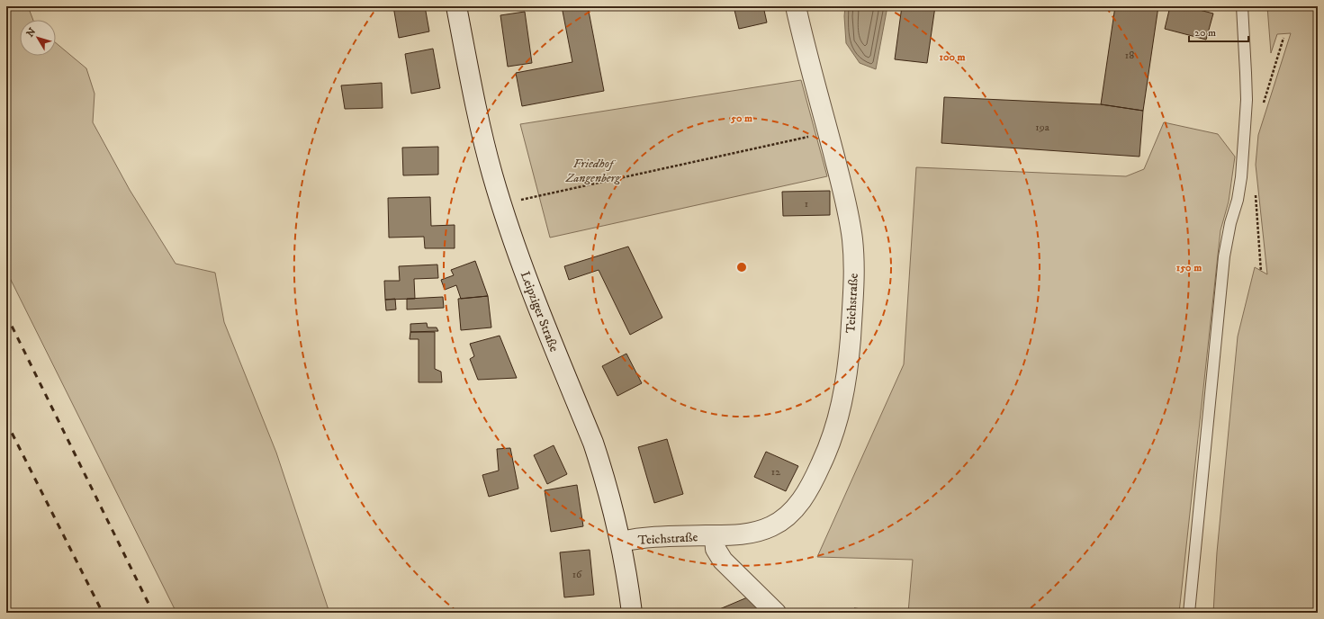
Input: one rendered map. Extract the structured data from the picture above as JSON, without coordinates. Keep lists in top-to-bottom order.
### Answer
{
  "streets": {
    "street": ["Teichstraße", "Leipziger Straße"]
  },
  "crossings": [
    ["Teichstraße", "Leipziger Straße"]
  ],
  "parks": ["Friedhof Zangenberg"],
  "house_numbers": [
    "18",
    "19a",
    "1",
    "12",
    "16"
  ],
  "scale_bar": "20 m",
  "north": "top left",
  "rings": ["100 m", "50 m", "150 m"]
}
